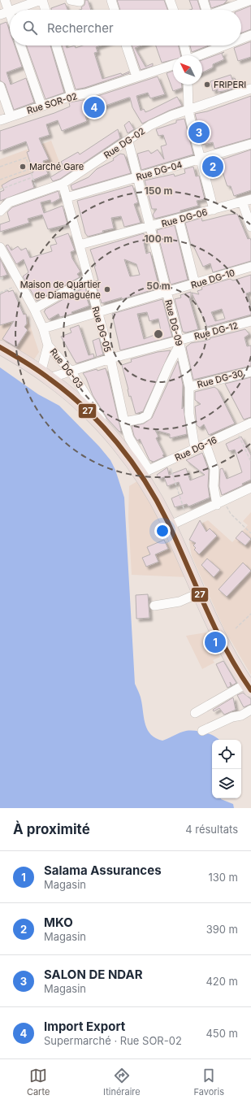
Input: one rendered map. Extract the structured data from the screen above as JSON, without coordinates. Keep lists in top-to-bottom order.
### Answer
{
  "streets": {
    "street": [
      "Rue SOR-02",
      "Rue DG-02",
      "Rue DG-04",
      "Rue DG-06",
      "Rue DG-10",
      "Rue DG-09",
      "Rue DG-05",
      "Rue DG-12",
      "Rue DG-03",
      "Rue DG-30",
      "Rue DG-16"
    ]
  },
  "crossings": [
    ["Rue DG-02", "Rue DG-09"],
    ["Rue DG-02", "Rue DG-05"],
    ["Rue DG-04", "Rue DG-09"],
    ["Rue DG-04", "Rue DG-05"],
    ["Rue DG-06", "Rue DG-09"],
    ["Rue DG-06", "Rue DG-05"],
    ["Rue DG-10", "Rue DG-09"],
    ["Rue DG-10", "Rue DG-05"],
    ["Rue DG-10", "Rue DG-03"],
    ["Rue DG-09", "Rue DG-12"],
    ["Rue DG-09", "Rue DG-30"],
    ["Rue DG-09", "Rue DG-16"],
    ["Rue DG-05", "Rue DG-12"],
    ["Rue DG-05", "Rue DG-16"],
    ["Rue DG-12", "Rue DG-03"]
  ],
  "places": ["FRIPERI", "Marché Gare", "Maison de Quartier de Diamaguéne"],
  "lines": ["transit line 27"],
  "north": "top left",
  "page": {
    "search": "Rechercher",
    "pins": [
      "4",
      "3",
      "2",
      "1"
    ],
    "heading": ["À proximité", "4 résultats"],
    "list": [
      {
        "mark": "1",
        "name": "Salama Assurances",
        "note": "Magasin",
        "value": "130 m"
      },
      {
        "mark": "2",
        "name": "MKO",
        "note": "Magasin",
        "value": "390 m"
      },
      {
        "mark": "3",
        "name": "SALON DE NDAR",
        "note": "Magasin",
        "value": "420 m"
      },
      {
        "mark": "4",
        "name": "Import Export",
        "note": "Supermarché · Rue SOR-02",
        "value": "450 m"
      }
    ],
    "nav": ["Carte", "Itinéraire", "Favoris"]
  },
  "rings": ["150 m", "100 m", "50 m"]
}
